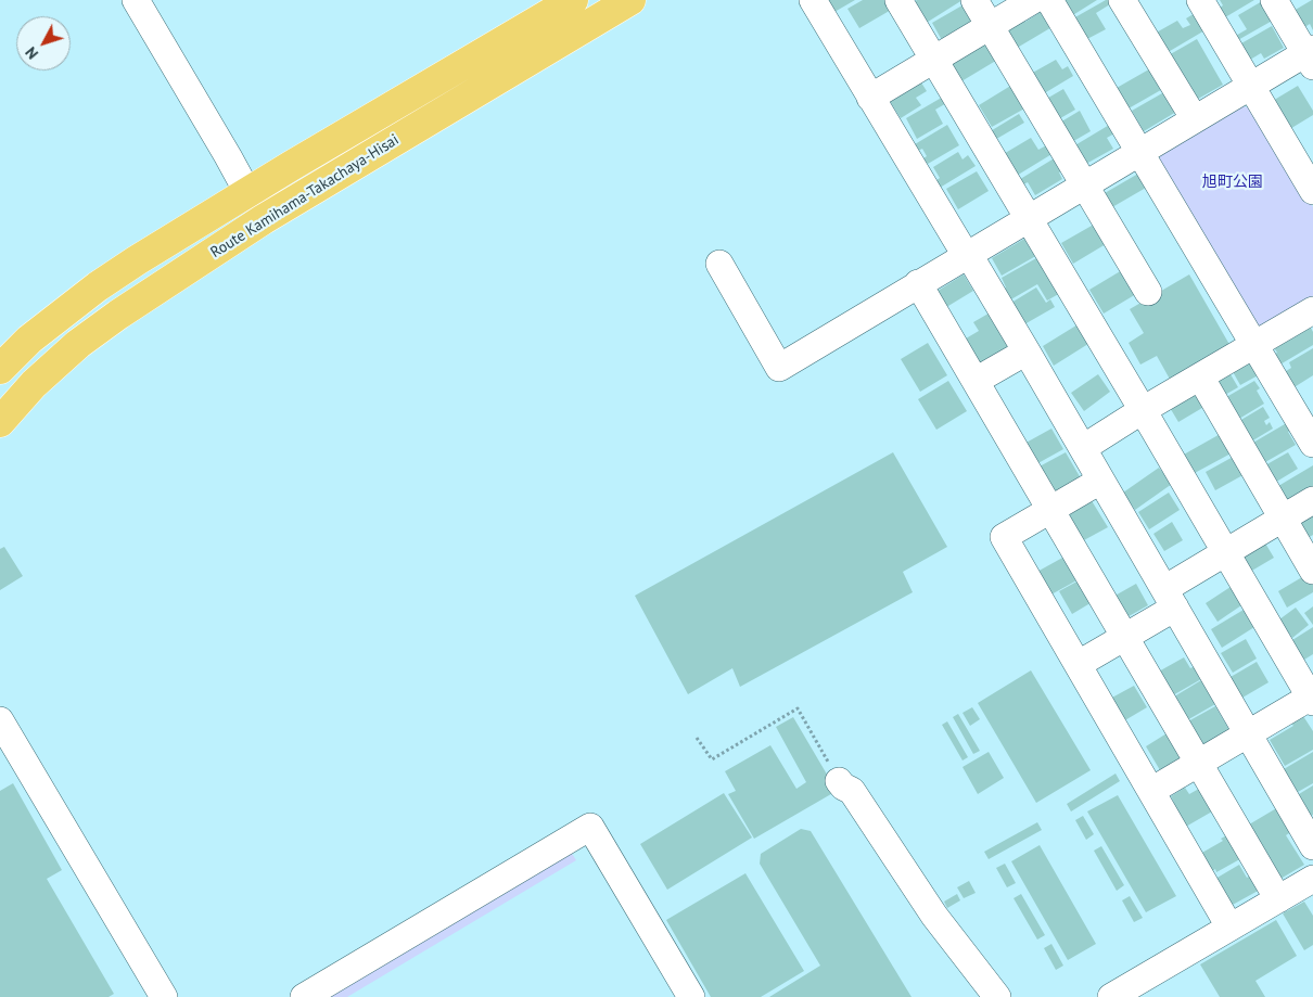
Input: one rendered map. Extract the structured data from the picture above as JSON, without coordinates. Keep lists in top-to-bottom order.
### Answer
{
  "streets": {
    "main road": ["Route Kamihama-Takachaya-Hisai"]
  },
  "parks": ["旭町公園"],
  "north": "bottom left"
}
